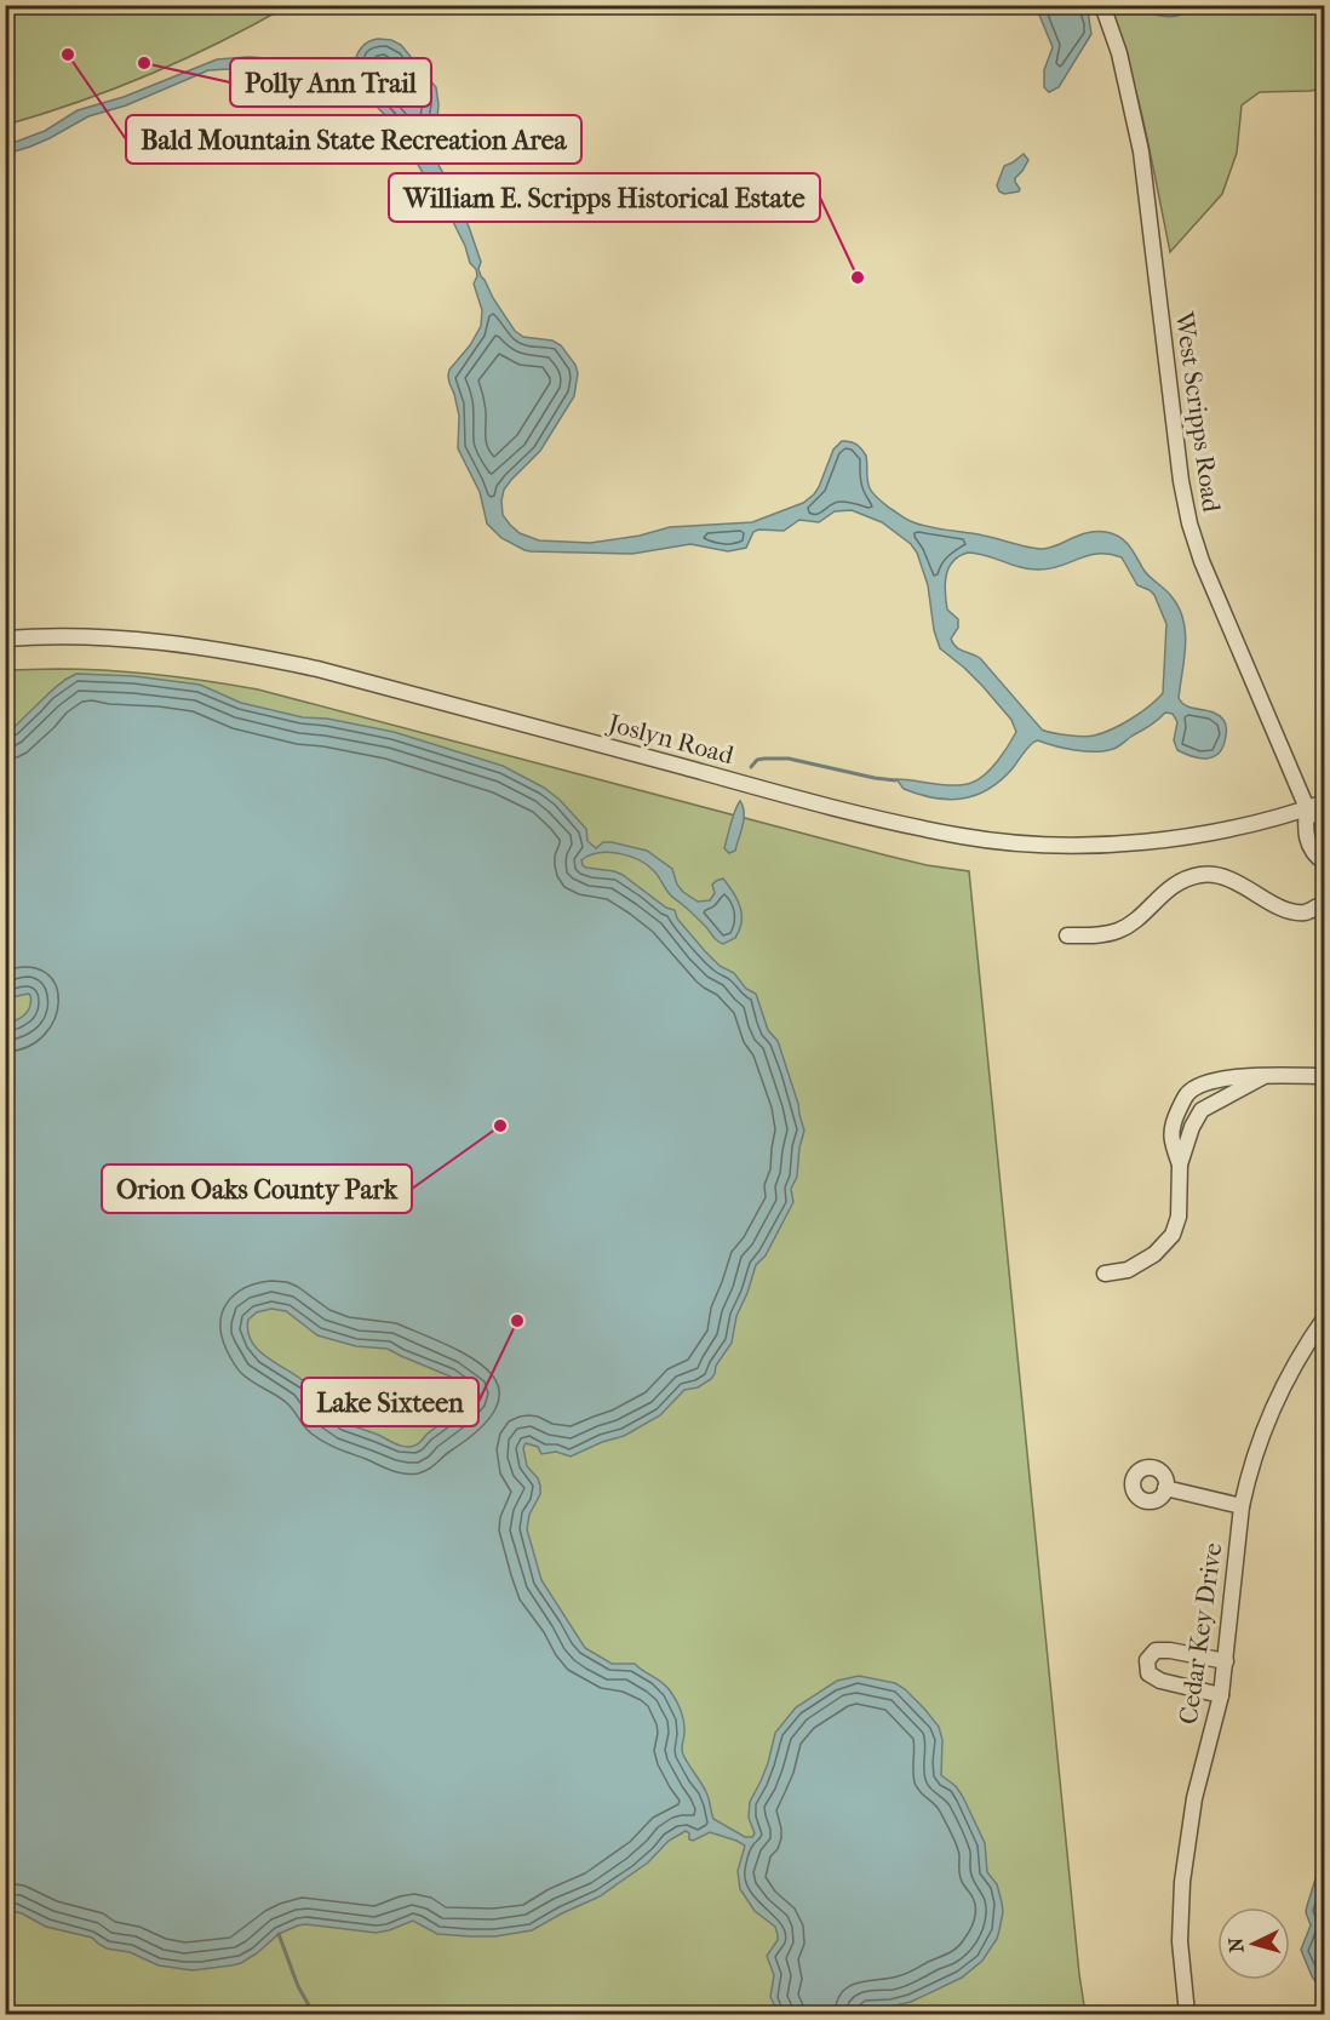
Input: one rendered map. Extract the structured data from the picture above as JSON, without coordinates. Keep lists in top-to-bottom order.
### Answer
{
  "streets": {
    "street": ["West Scripps Road", "Joslyn Road", "Cedar Key Drive"]
  },
  "crossings": [
    ["West Scripps Road", "Joslyn Road"]
  ],
  "places": [
    "Bald Mountain State Recreation Area",
    "Polly Ann Trail",
    "William E. Scripps Historical Estate",
    "Orion Oaks County Park",
    "Lake Sixteen"
  ],
  "north": "left"
}
